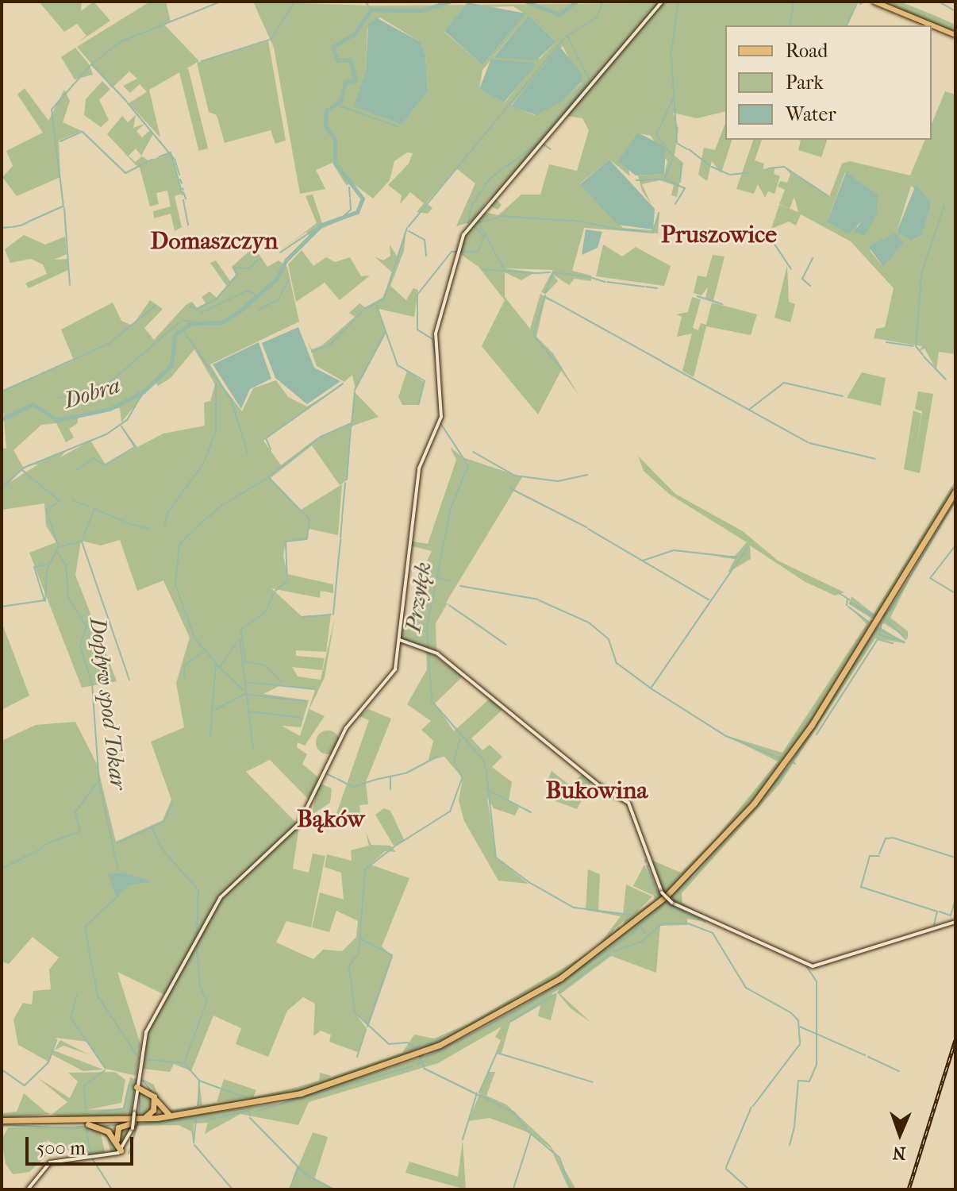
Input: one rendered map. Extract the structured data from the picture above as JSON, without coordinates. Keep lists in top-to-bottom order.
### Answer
{
  "districts": [
    "Pruszowice",
    "Domaszczyn",
    "Bukowina",
    "Bąków"
  ],
  "water": ["Dobra", "Przyłęk", "Dopływ spod Tokar"],
  "legend": ["Road", "Park", "Water"],
  "scale_bar": "500 m",
  "north": "bottom"
}
